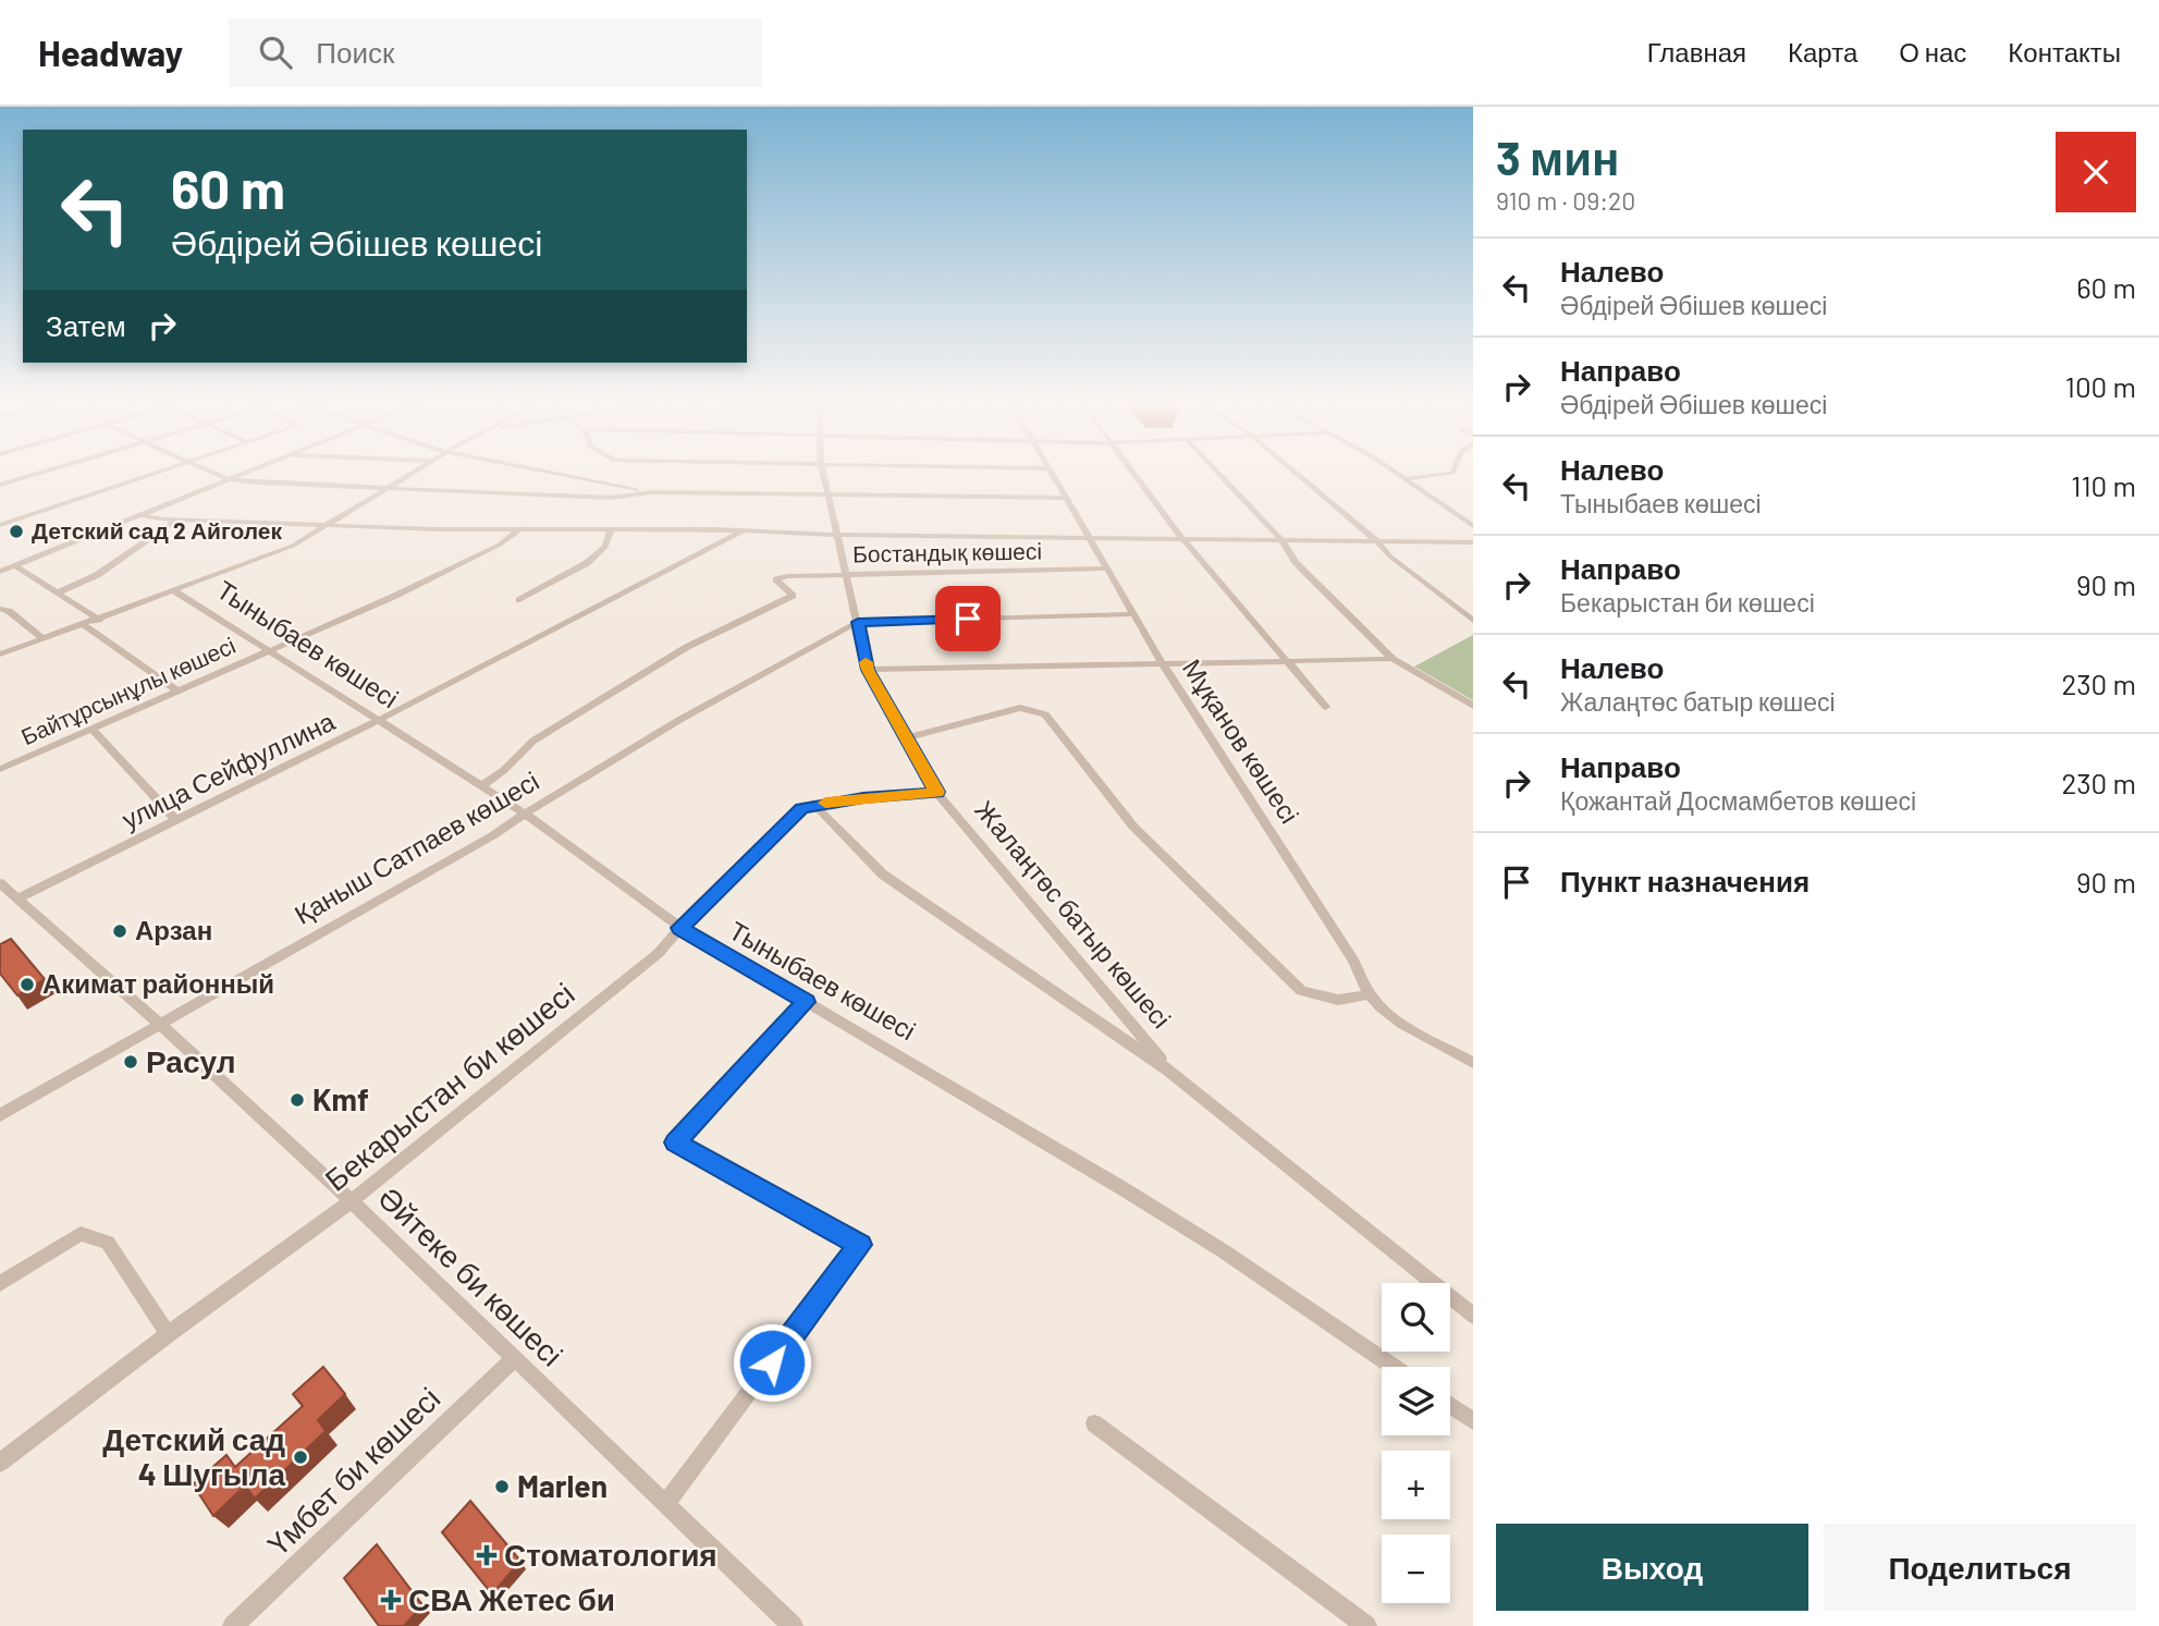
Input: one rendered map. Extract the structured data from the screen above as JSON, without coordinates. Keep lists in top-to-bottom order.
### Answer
{
  "streets": {
    "street": [
      "Бостандық көшесі",
      "Тыныбаев көшесі",
      "Байтұрсынұлы көшесі",
      "Мұқанов көшесі",
      "улица Сейфуллина",
      "Қаныш Сатпаев көшесі",
      "Жалаңтөс батыр көшесі",
      "Бекарыстан би көшесі",
      "Әйтеке би көшесі",
      "Үмбет би көшесі"
    ]
  },
  "crossings": [
    ["Бостандық көшесі", "Тыныбаев көшесі"],
    ["Бостандық көшесі", "Мұқанов көшесі"],
    ["Бостандық көшесі", "Жалаңтөс батыр көшесі"],
    ["Тыныбаев көшесі", "Байтұрсынұлы көшесі"],
    ["Тыныбаев көшесі", "улица Сейфуллина"],
    ["Тыныбаев көшесі", "Қаныш Сатпаев көшесі"],
    ["Тыныбаев көшесі", "Бекарыстан би көшесі"],
    ["улица Сейфуллина", "Әйтеке би көшесі"],
    ["Қаныш Сатпаев көшесі", "Жалаңтөс батыр көшесі"],
    ["Қаныш Сатпаев көшесі", "Әйтеке би көшесі"],
    ["Жалаңтөс батыр көшесі", "Бекарыстан би көшесі"],
    ["Бекарыстан би көшесі", "Әйтеке би көшесі"],
    ["Әйтеке би көшесі", "Үмбет би көшесі"]
  ],
  "places": {
    "other": [
      "Детский сад 2 Айголек",
      "Арзан",
      "Акимат районный",
      "Расул",
      "Kmf",
      "Детский сад 4 Шугыла",
      "Marlen"
    ],
    "health": ["Стоматология", "СВА Жетес би"]
  },
  "page": {
    "header": "Headway",
    "search": "Поиск",
    "nav": [
      "Главная",
      "Карта",
      "О нас",
      "Контакты"
    ],
    "heading": ["3 мин", "910 m · 09:20"],
    "turn": ["60 m", "Әбдірей Әбішев көшесі"],
    "list": [
      {
        "name": "Налево",
        "note": "Әбдірей Әбішев көшесі",
        "value": "60 m"
      },
      {
        "name": "Направо",
        "note": "Әбдірей Әбішев көшесі",
        "value": "100 m"
      },
      {
        "name": "Налево",
        "note": "Тыныбаев көшесі",
        "value": "110 m"
      },
      {
        "name": "Направо",
        "note": "Бекарыстан би көшесі",
        "value": "90 m"
      },
      {
        "name": "Налево",
        "note": "Жалаңтөс батыр көшесі",
        "value": "230 m"
      },
      {
        "name": "Направо",
        "note": "Қожантай Досмамбетов көшесі",
        "value": "230 m"
      },
      {
        "name": "Пункт назначения",
        "value": "90 m"
      }
    ],
    "then": "Затем",
    "map_buttons": ["+", "−"],
    "buttons": ["Выход", "Поделиться"]
  }
}
